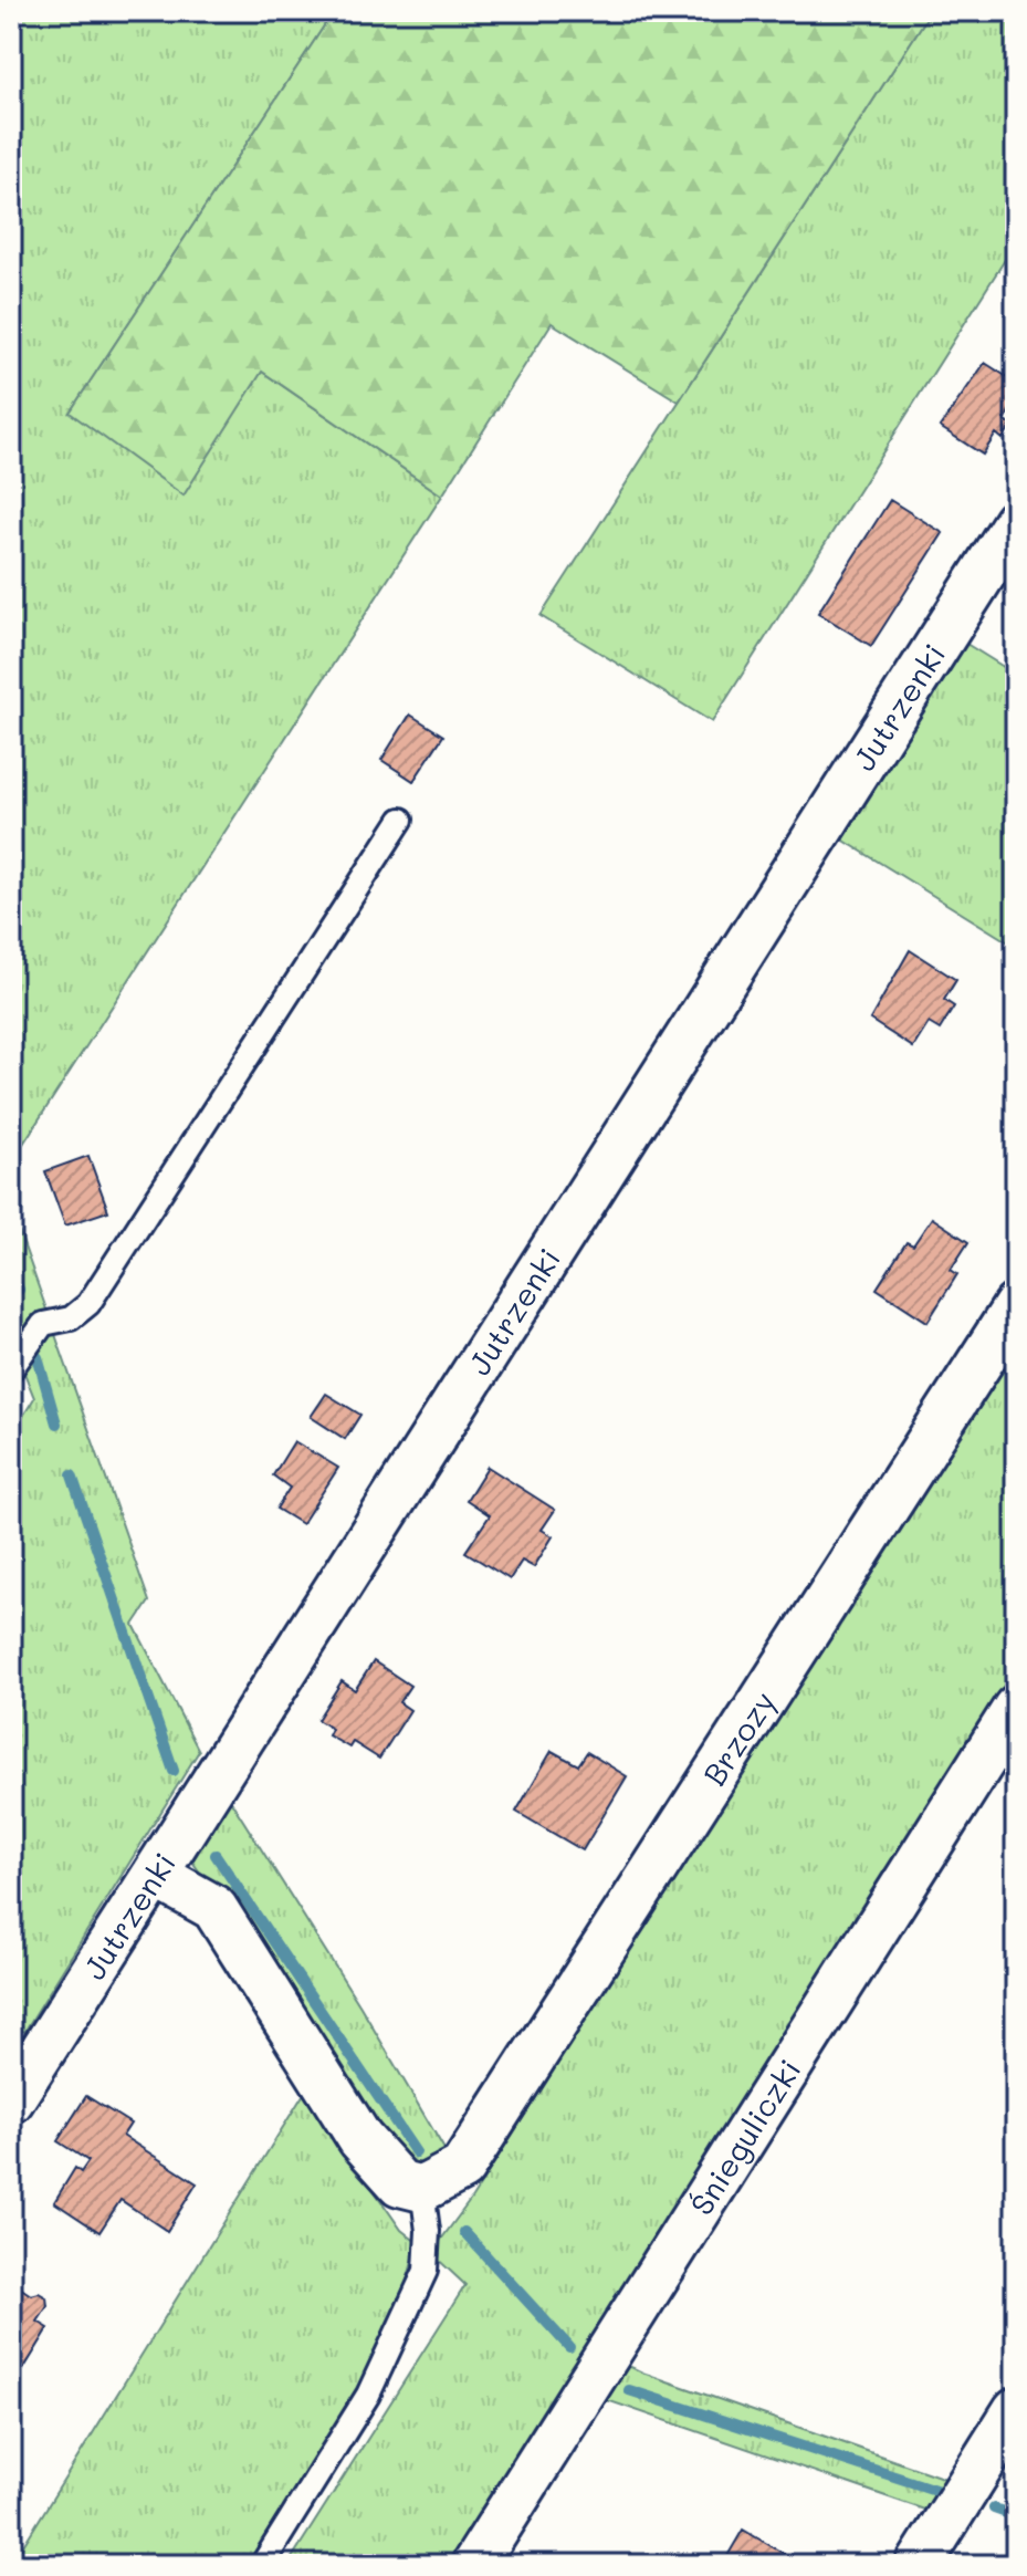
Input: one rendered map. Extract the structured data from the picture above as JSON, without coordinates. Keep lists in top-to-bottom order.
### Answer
{
  "streets": {
    "street": ["Jutrzenki", "Brzozy", "Śnieguliczki"]
  }
}
